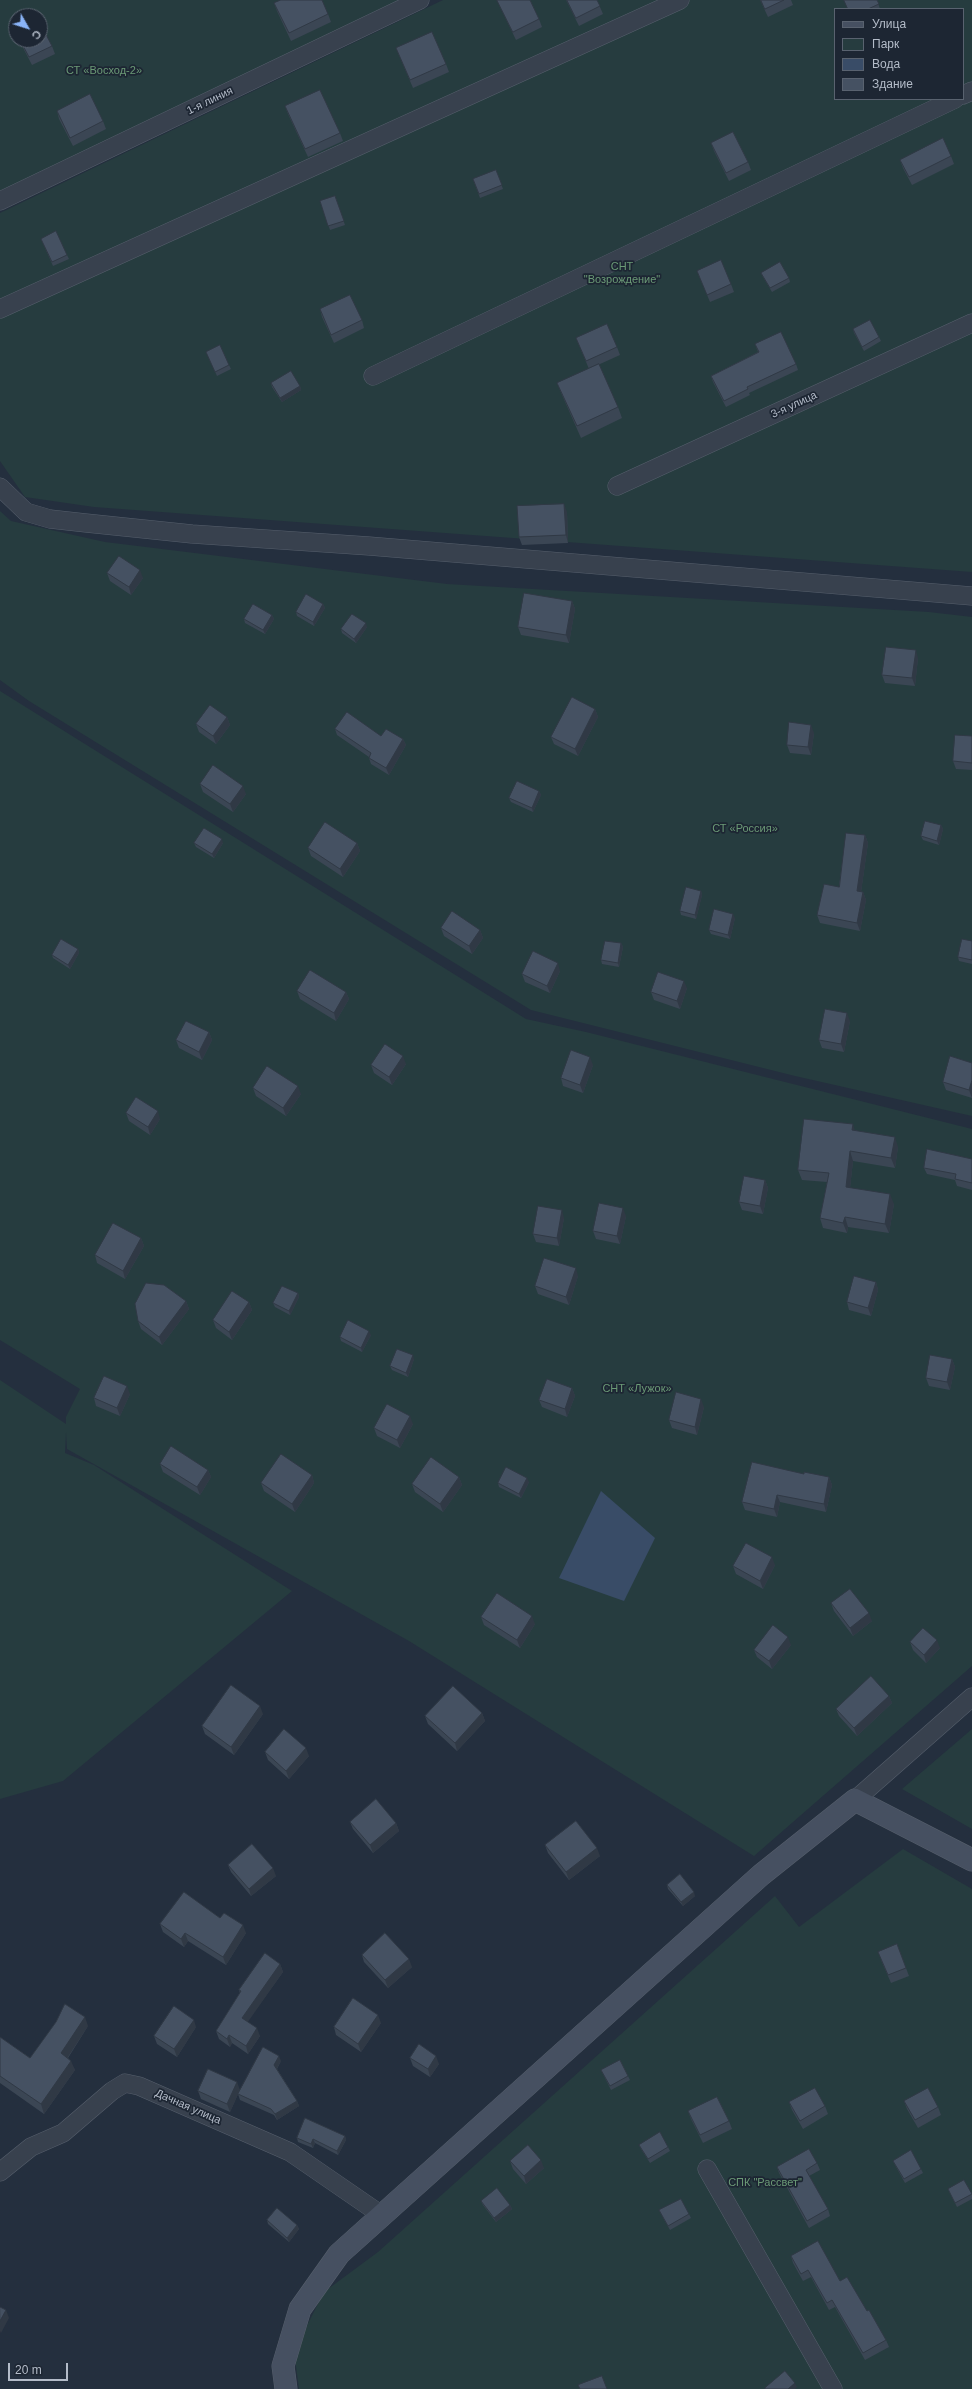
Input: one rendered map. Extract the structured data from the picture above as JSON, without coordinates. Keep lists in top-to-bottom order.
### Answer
{
  "streets": {
    "street": ["1-я линия", "3-я улица", "Дачная улица"]
  },
  "parks": [
    "СТ «Восход-2»",
    "СНТ \"Возрождение\"",
    "СТ «Россия»",
    "СНТ «Лужок»",
    "СПК \"Рассвет\""
  ],
  "legend": [
    "Улица",
    "Парк",
    "Вода",
    "Здание"
  ],
  "scale_bar": "20 m",
  "north": "bottom right"
}
